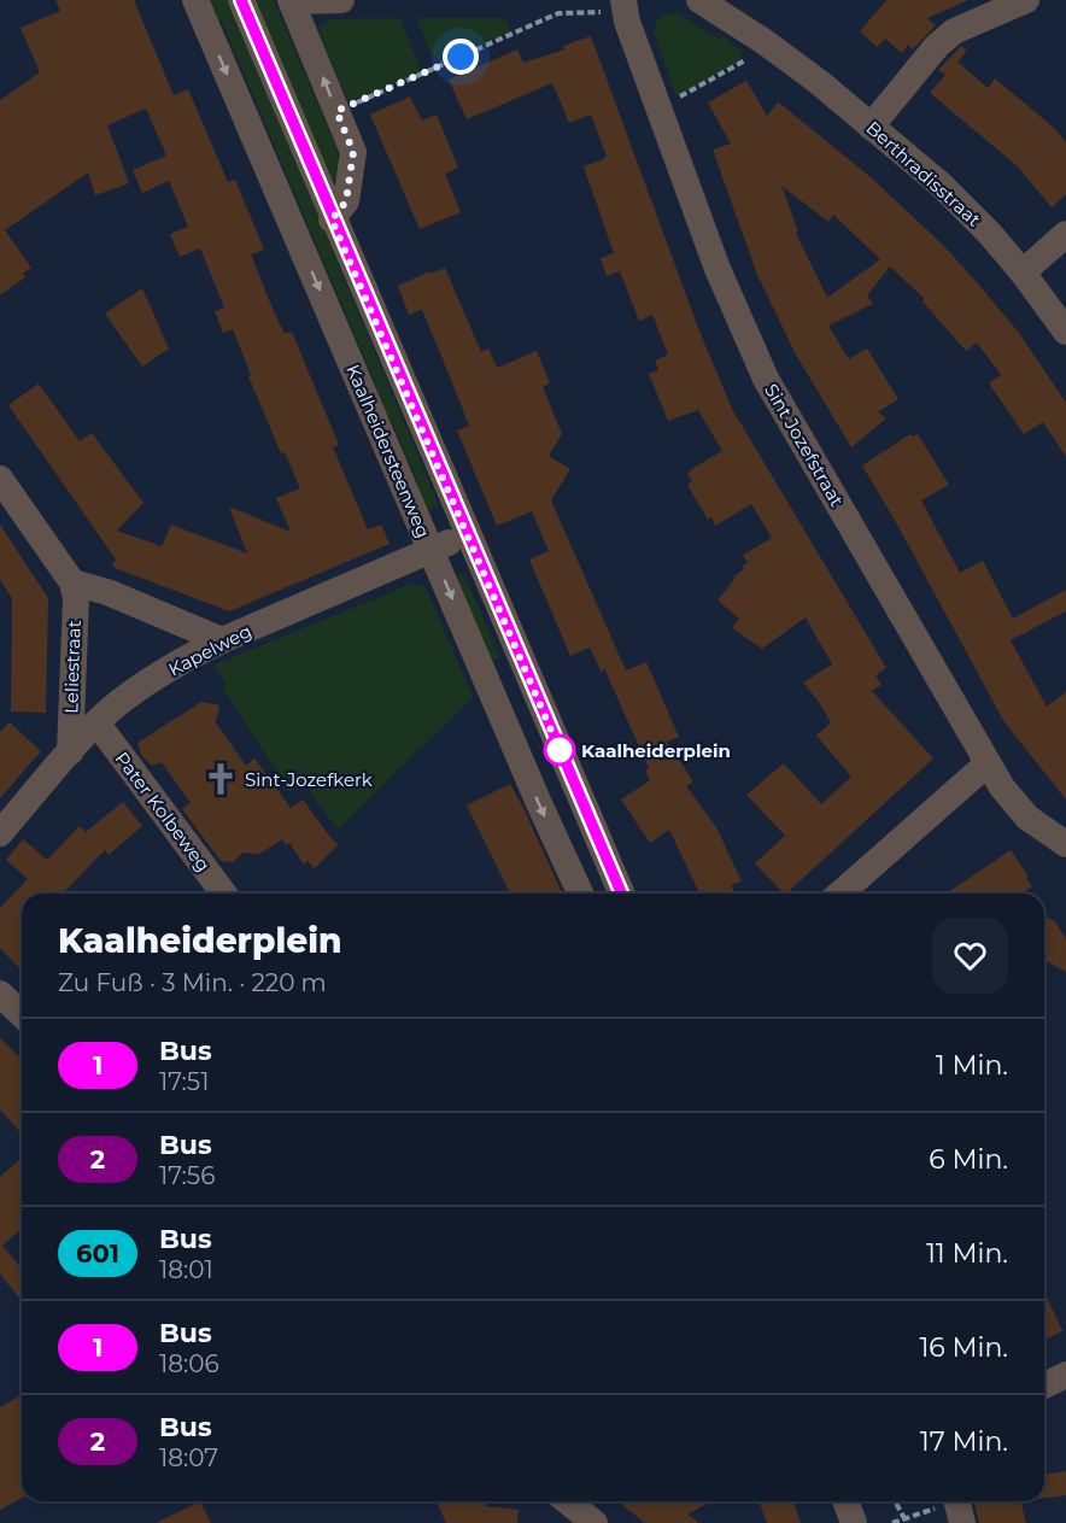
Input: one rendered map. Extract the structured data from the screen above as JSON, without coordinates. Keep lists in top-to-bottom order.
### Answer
{
  "streets": {
    "street": [
      "Berthradisstraat",
      "Sint Jozefstraat",
      "Kaalheidersteenweg",
      "Kapelweg",
      "Leliestraat",
      "Pater Kolbeweg"
    ]
  },
  "crossings": [
    ["Kaalheidersteenweg", "Kapelweg"],
    ["Kapelweg", "Leliestraat"],
    ["Kapelweg", "Pater Kolbeweg"]
  ],
  "places": {
    "other": ["Kaalheiderplein"],
    "church": ["Sint-Jozefkerk"]
  },
  "lines": ["bus line 1"],
  "page": {
    "heading": ["Kaalheiderplein", "Zu Fuß · 3 Min. · 220 m"],
    "list": [
      {
        "mark": "1",
        "name": "Bus",
        "note": "17:51",
        "value": "1 Min."
      },
      {
        "mark": "2",
        "name": "Bus",
        "note": "17:56",
        "value": "6 Min."
      },
      {
        "mark": "601",
        "name": "Bus",
        "note": "18:01",
        "value": "11 Min."
      },
      {
        "mark": "1",
        "name": "Bus",
        "note": "18:06",
        "value": "16 Min."
      },
      {
        "mark": "2",
        "name": "Bus",
        "note": "18:07",
        "value": "17 Min."
      }
    ]
  }
}
